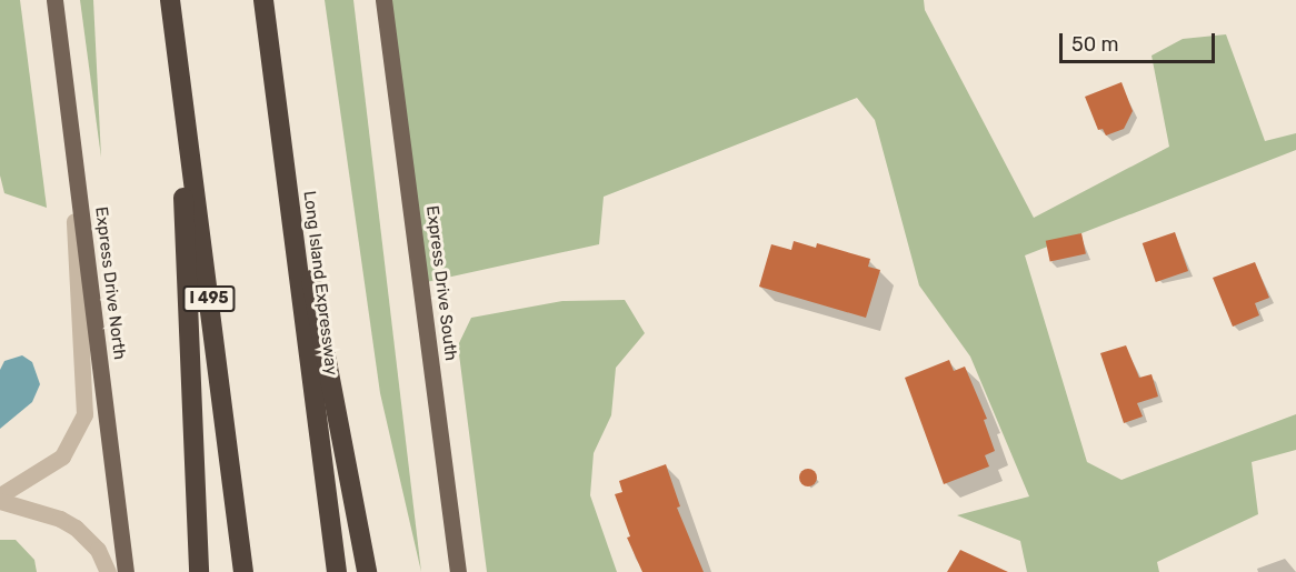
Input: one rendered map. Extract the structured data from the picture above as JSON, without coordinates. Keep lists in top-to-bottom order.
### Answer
{
  "streets": {
    "highway": ["Long Island Expressway", "I 495"],
    "main road": ["Express Drive North", "Express Drive South"]
  },
  "scale_bar": "50 m"
}
